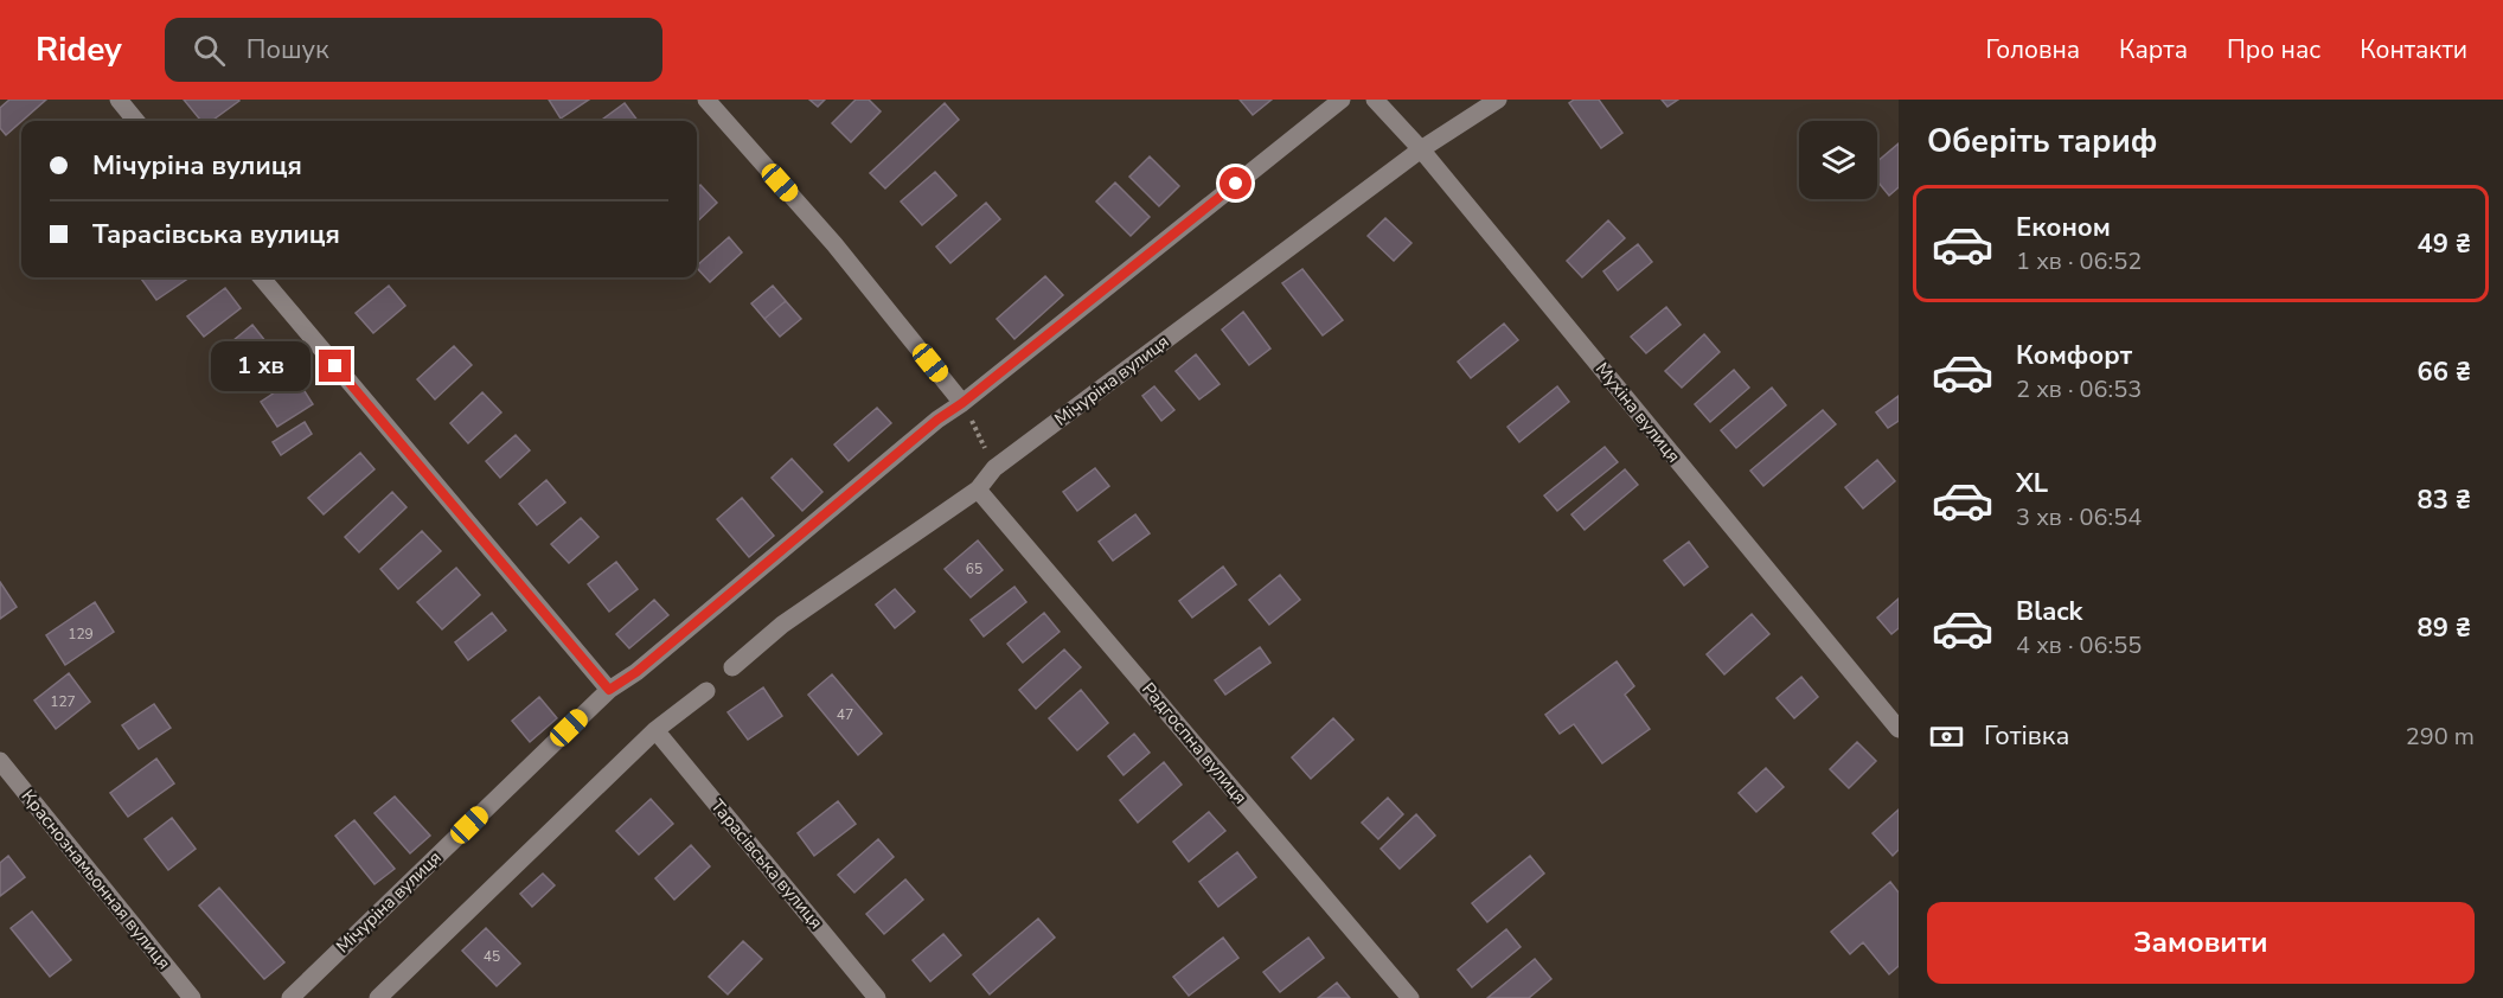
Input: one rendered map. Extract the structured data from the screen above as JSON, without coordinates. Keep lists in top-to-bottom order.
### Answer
{
  "streets": {
    "street": [
      "Мічуріна вулиця",
      "Мухіна вулиця",
      "Радгоспна вулиця",
      "Тарасівська вулиця",
      "Краснознамьонная вулиця"
    ]
  },
  "crossings": [
    ["Мічуріна вулиця", "Мухіна вулиця"],
    ["Мічуріна вулиця", "Радгоспна вулиця"]
  ],
  "house_numbers": [
    "65",
    "129",
    "127",
    "47",
    "45"
  ],
  "page": {
    "header": "Ridey",
    "search": "Пошук",
    "nav": [
      "Головна",
      "Карта",
      "Про нас",
      "Контакти"
    ],
    "heading": "Оберіть тариф",
    "banner": ["Мічуріна вулиця", "Тарасівська вулиця"],
    "list": [
      {
        "name": "Економ",
        "note": "1 хв · 06:52",
        "value": "49 ₴"
      },
      {
        "name": "Комфорт",
        "note": "2 хв · 06:53",
        "value": "66 ₴"
      },
      {
        "name": "XL",
        "note": "3 хв · 06:54",
        "value": "83 ₴"
      },
      {
        "name": "Black",
        "note": "4 хв · 06:55",
        "value": "89 ₴"
      }
    ],
    "bubble": "1 хв",
    "pay": ["Готівка", "290 m"],
    "buttons": "Замовити"
  }
}
